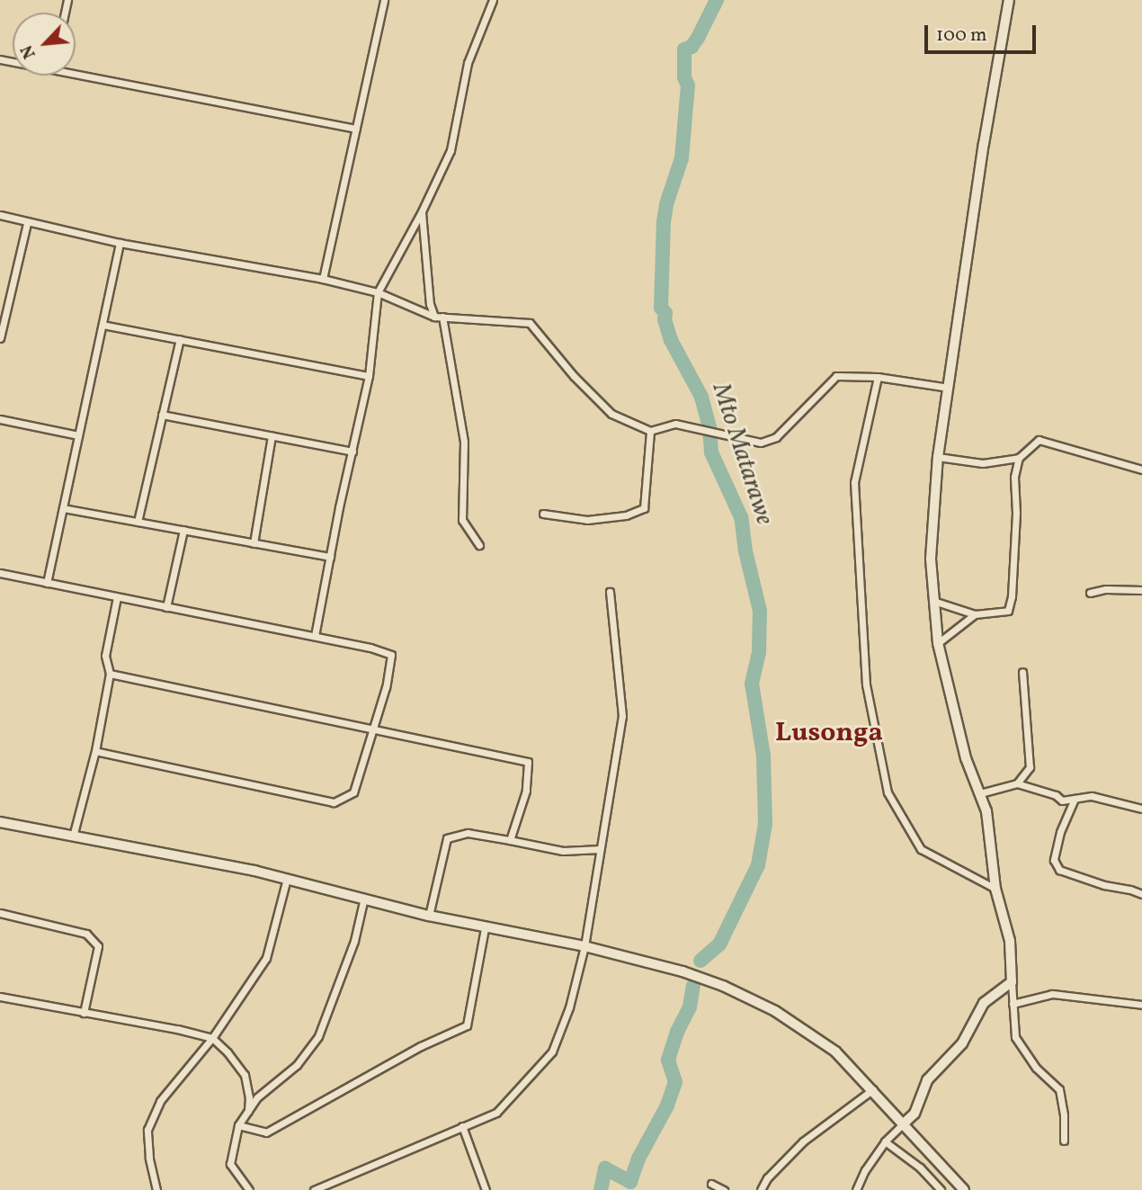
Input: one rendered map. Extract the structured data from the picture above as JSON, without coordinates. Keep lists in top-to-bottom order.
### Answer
{
  "districts": ["Lusonga"],
  "water": ["Mto Matarawe"],
  "scale_bar": "100 m",
  "north": "bottom left"
}
